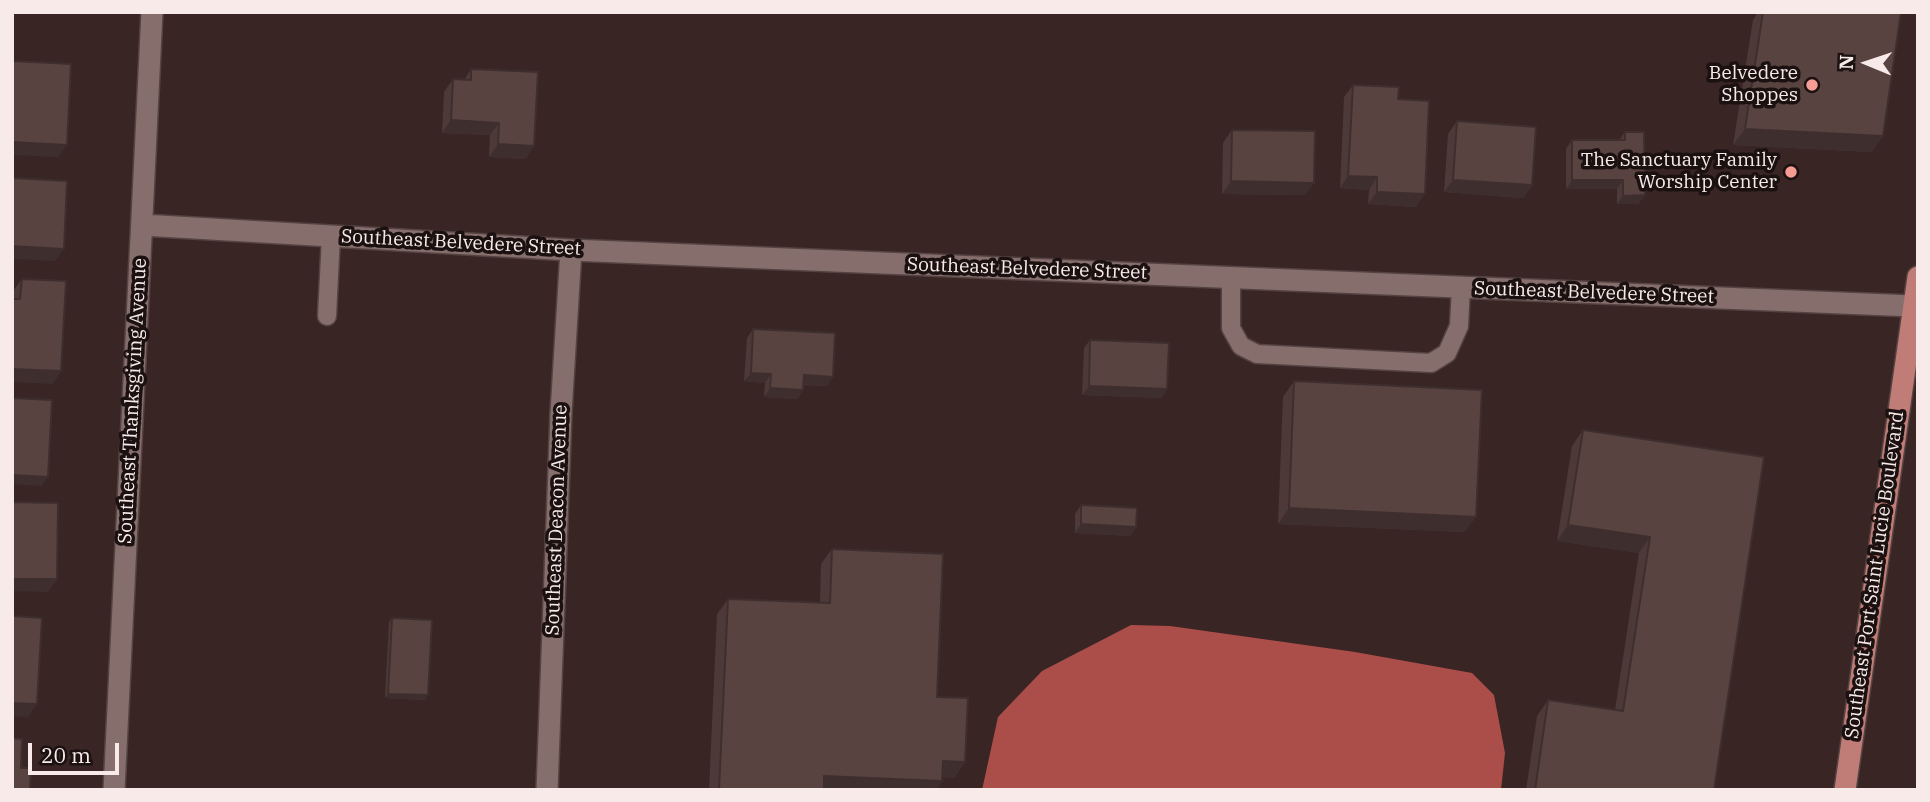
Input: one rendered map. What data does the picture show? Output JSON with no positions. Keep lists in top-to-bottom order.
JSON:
{
  "streets": {
    "main road": ["Southeast Port Saint Lucie Boulevard"],
    "street": ["Southeast Belvedere Street", "Southeast Thanksgiving Avenue", "Southeast Deacon Avenue"]
  },
  "crossings": [
    ["Southeast Belvedere Street", "Southeast Thanksgiving Avenue"],
    ["Southeast Belvedere Street", "Southeast Deacon Avenue"],
    ["Southeast Belvedere Street", "Southeast Port Saint Lucie Boulevard"]
  ],
  "places": ["Belvedere Shoppes", "The Sanctuary Family Worship Center"],
  "scale_bar": "20 m",
  "north": "left"
}
